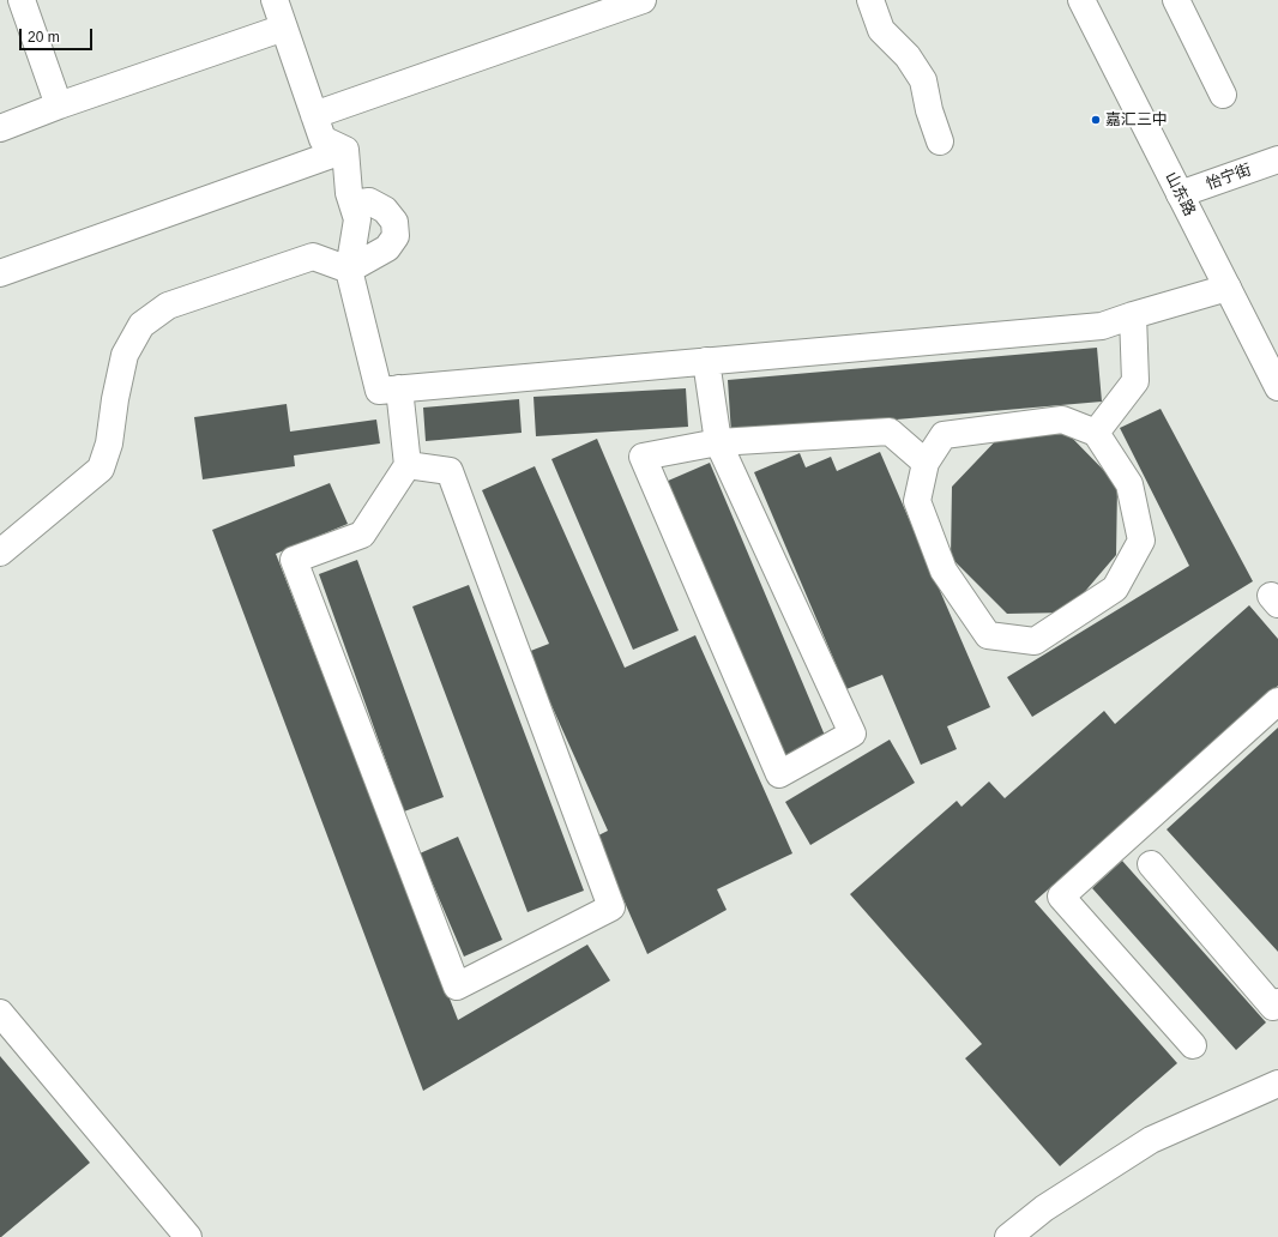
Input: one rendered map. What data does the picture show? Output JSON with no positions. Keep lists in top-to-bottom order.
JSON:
{
  "streets": {
    "street": ["怡宁街", "山东路"]
  },
  "crossings": [
    ["怡宁街", "山东路"]
  ],
  "places": ["嘉汇三中"],
  "scale_bar": "20 m"
}
